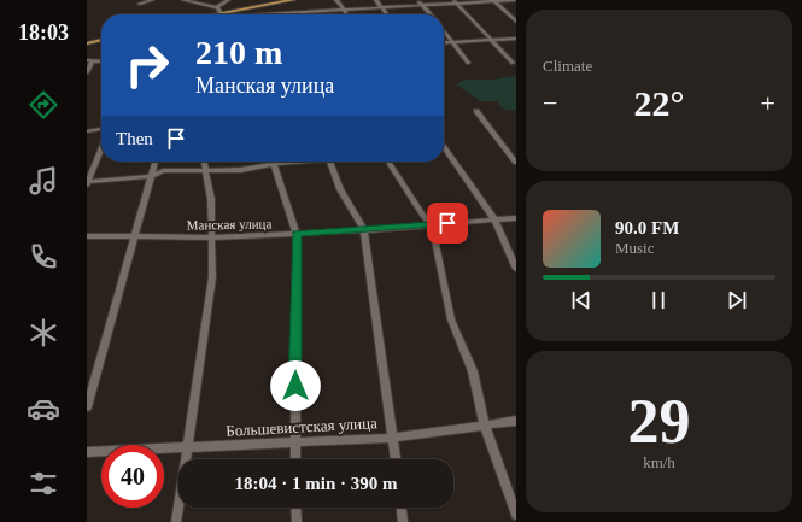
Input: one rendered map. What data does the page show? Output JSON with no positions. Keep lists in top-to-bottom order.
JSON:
{
  "streets": {
    "street": ["Манская улица", "Большевистская улица"]
  },
  "page": {
    "tabs": "18:03",
    "tile": [
      "Climate",
      ["29", "km/h"]
    ],
    "turn": ["210 m", "Манская улица"],
    "heat": ["−", "22°", "+"],
    "then": "Then",
    "song": ["90.0 FM", "Music"],
    "limit": "40",
    "trip": "18:04 · 1 min · 390 m"
  }
}
